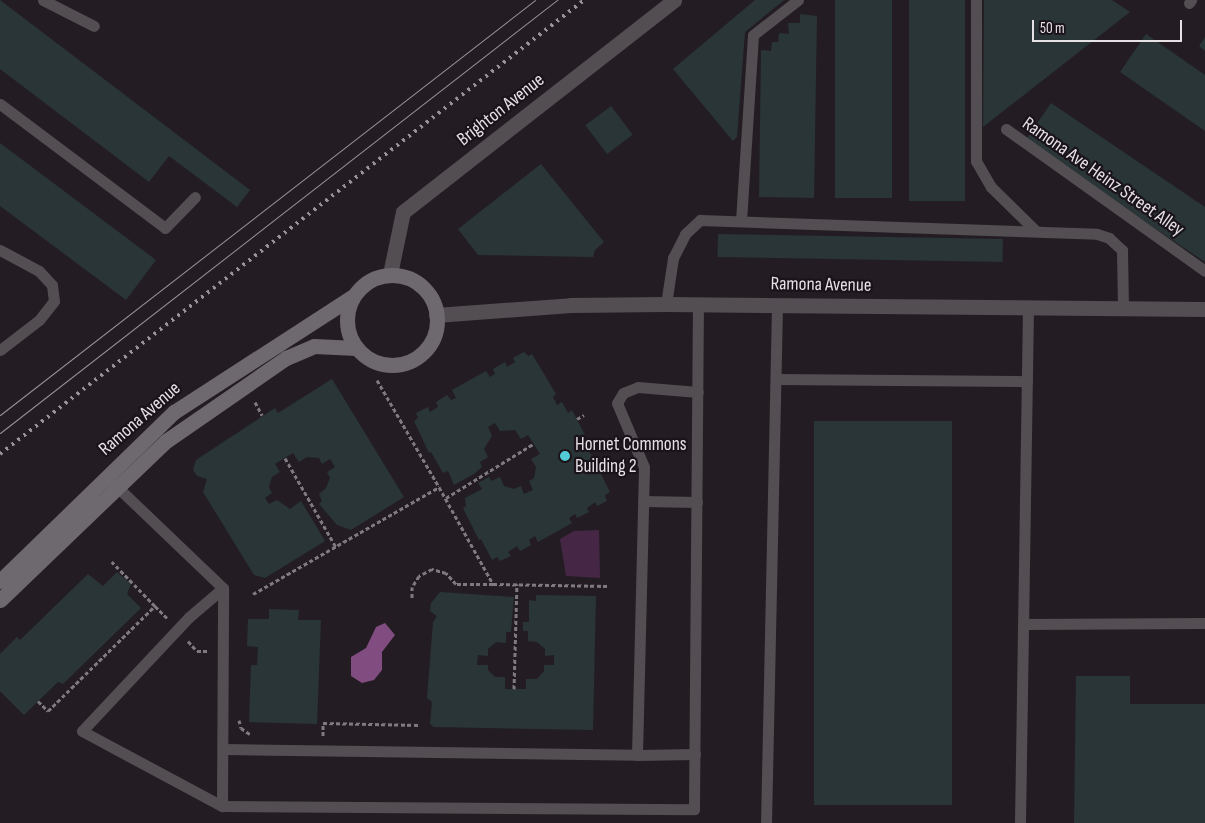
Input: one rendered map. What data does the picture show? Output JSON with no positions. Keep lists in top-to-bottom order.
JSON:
{
  "streets": {
    "main road": ["Ramona Avenue"],
    "street": ["Brighton Avenue"],
    "lane": ["Ramona Ave Heinz Street Alley"]
  },
  "crossings": [
    ["Brighton Avenue", "Ramona Avenue"]
  ],
  "places": ["Hornet Commons Building 2"],
  "scale_bar": "50 m"
}
